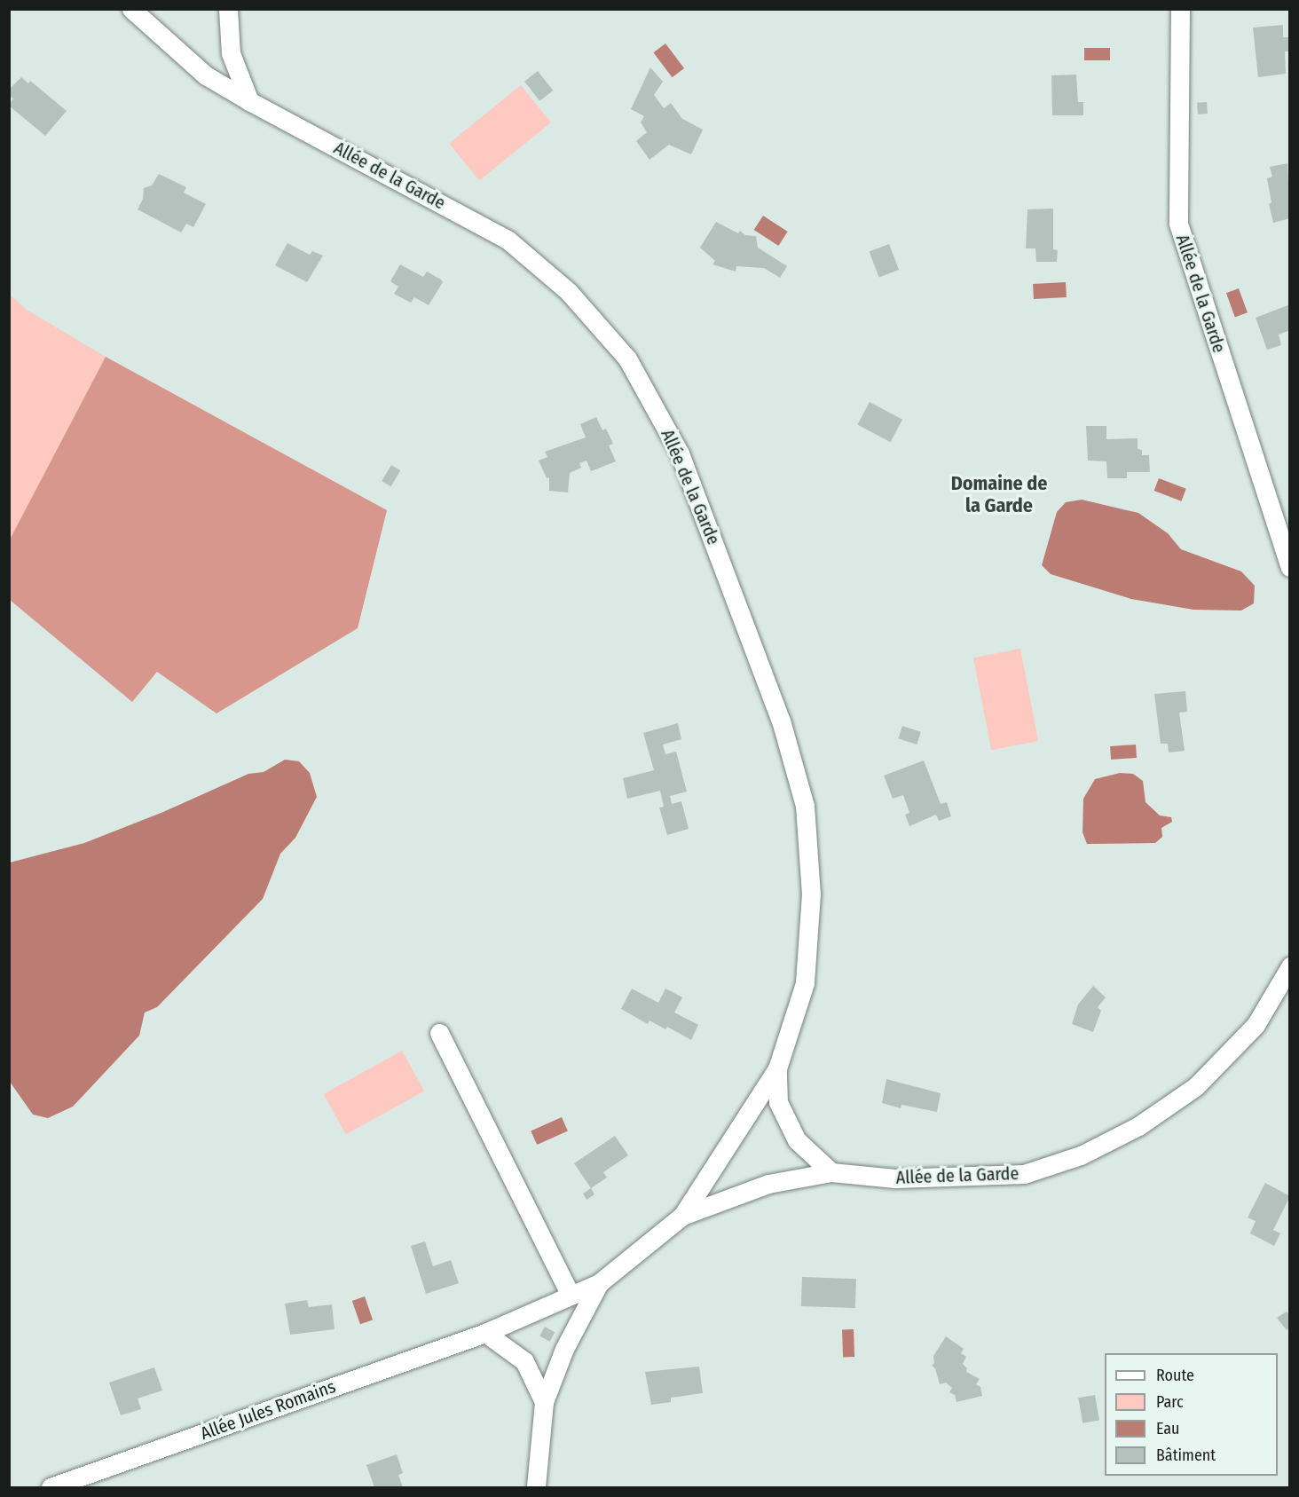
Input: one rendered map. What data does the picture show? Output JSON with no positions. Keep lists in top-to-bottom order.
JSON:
{
  "streets": {
    "street": ["Allée de la Garde", "Allée Jules Romains"]
  },
  "crossings": [
    ["Allée de la Garde", "Allée Jules Romains"]
  ],
  "districts": ["Domaine de la Garde"],
  "legend": [
    "Route",
    "Parc",
    "Eau",
    "Bâtiment"
  ]
}
